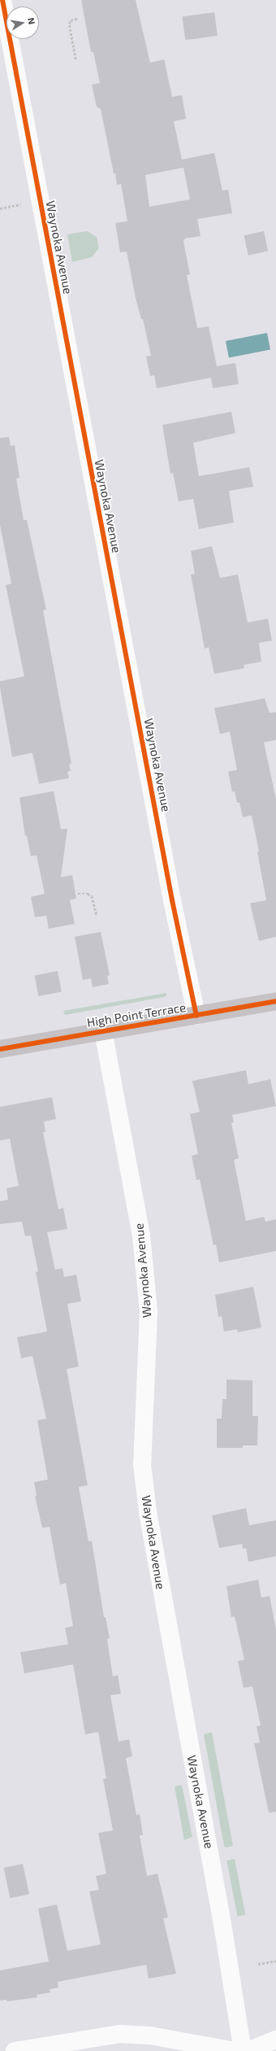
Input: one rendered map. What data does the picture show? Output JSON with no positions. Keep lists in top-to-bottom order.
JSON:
{
  "streets": {
    "street": ["Waynoka Avenue", "High Point Terrace"]
  },
  "crossings": [
    ["Waynoka Avenue", "High Point Terrace"]
  ],
  "north": "right"
}
